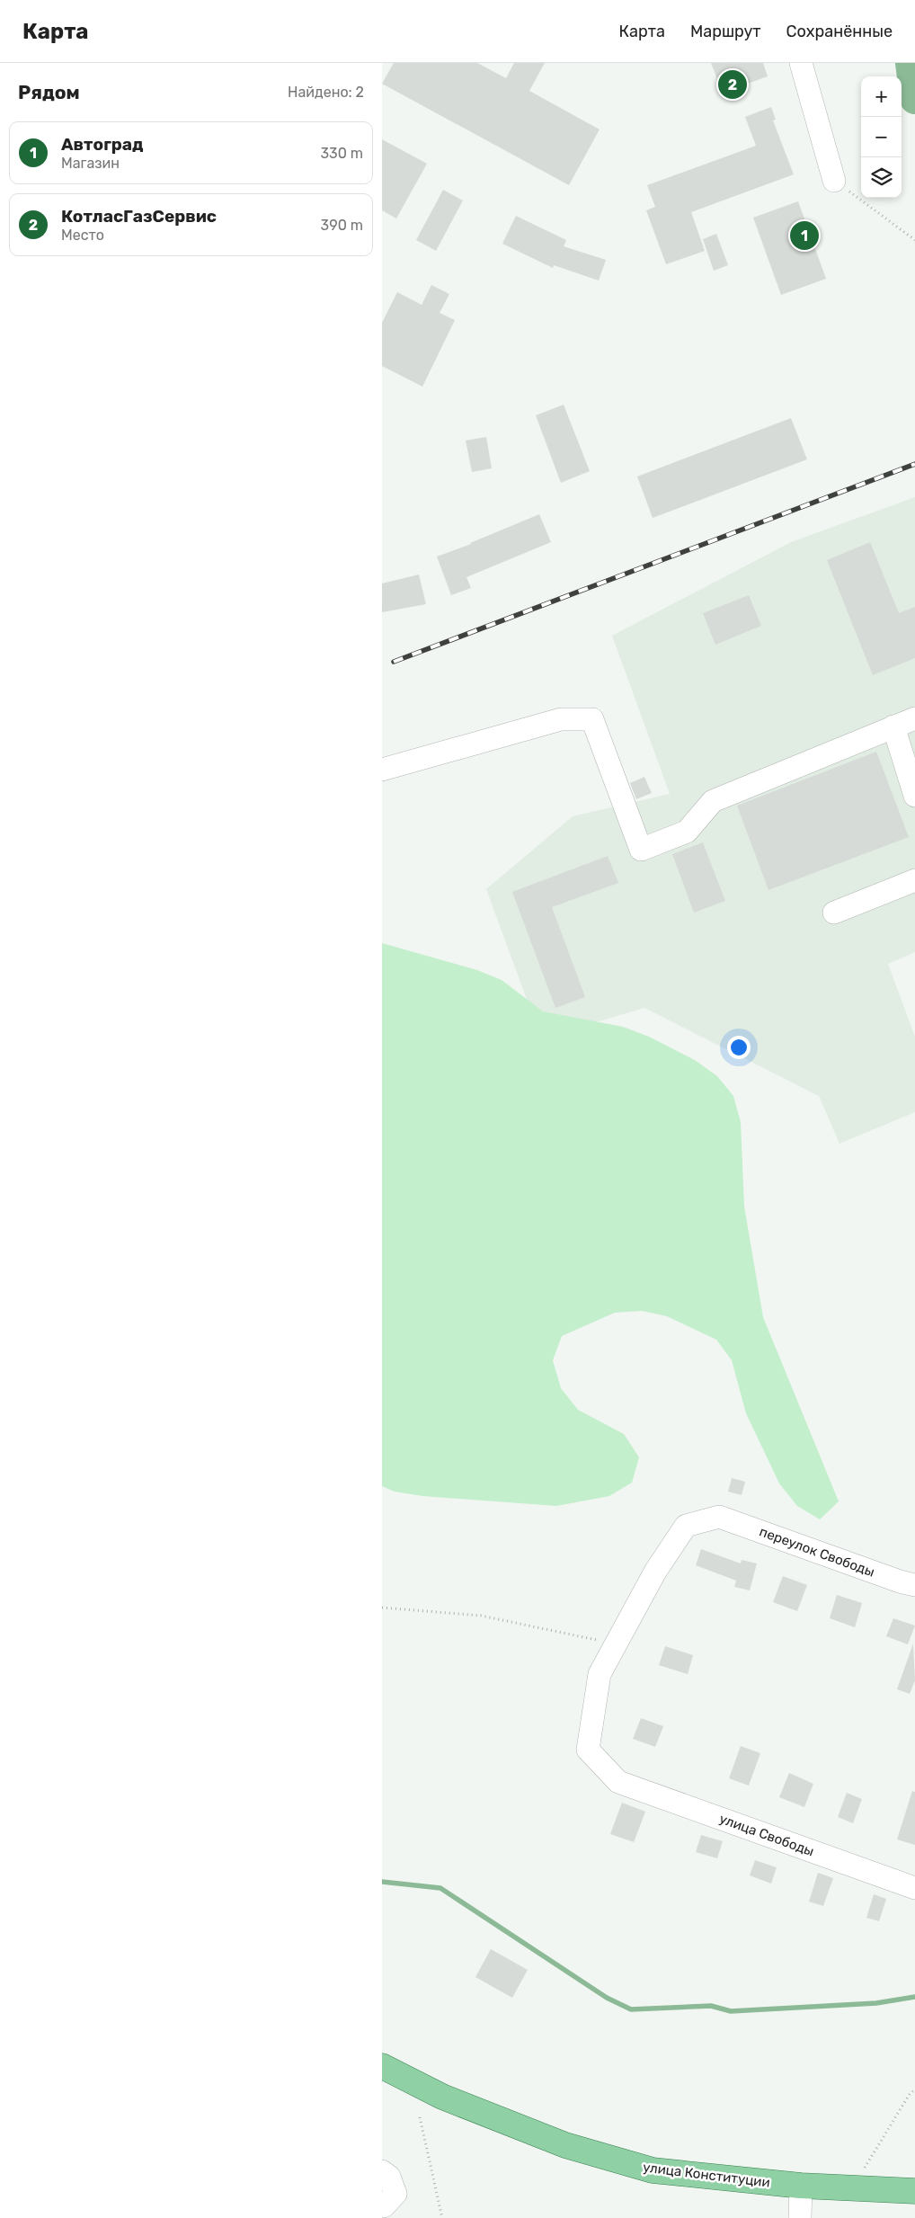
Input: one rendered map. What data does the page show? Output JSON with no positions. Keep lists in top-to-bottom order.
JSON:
{
  "streets": {
    "main road": ["улица Конституции"],
    "street": ["переулок Свободы", "улица Свободы"]
  },
  "crossings": [
    ["переулок Свободы", "улица Свободы"]
  ],
  "page": {
    "header": "Карта",
    "nav": ["Карта", "Маршрут", "Сохранённые"],
    "heading": ["Рядом", "Найдено: 2"],
    "pins": ["2", "1"],
    "map_buttons": ["+", "−"],
    "list": [
      {
        "mark": "1",
        "name": "Автоград",
        "note": "Магазин",
        "value": "330 m"
      },
      {
        "mark": "2",
        "name": "КотласГазСервис",
        "note": "Место",
        "value": "390 m"
      }
    ]
  }
}
